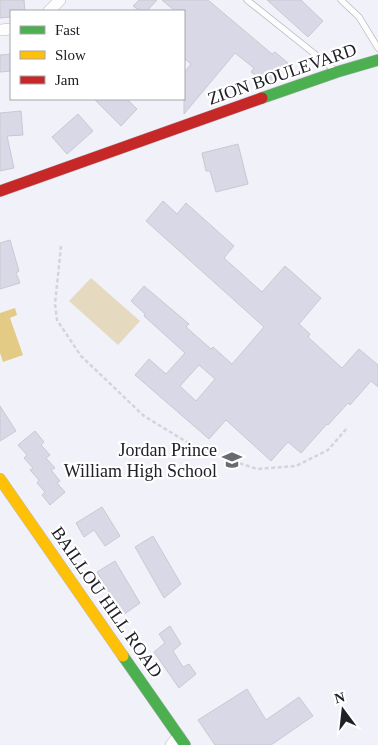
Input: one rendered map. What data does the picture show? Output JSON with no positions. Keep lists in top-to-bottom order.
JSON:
{
  "streets": {
    "main road": ["ZION BOULEVARD", "BAILLOU HILL ROAD"]
  },
  "places": {
    "school or university": ["Jordan Prince William High School"]
  },
  "legend": ["Fast", "Slow", "Jam"],
  "north": "top"
}
